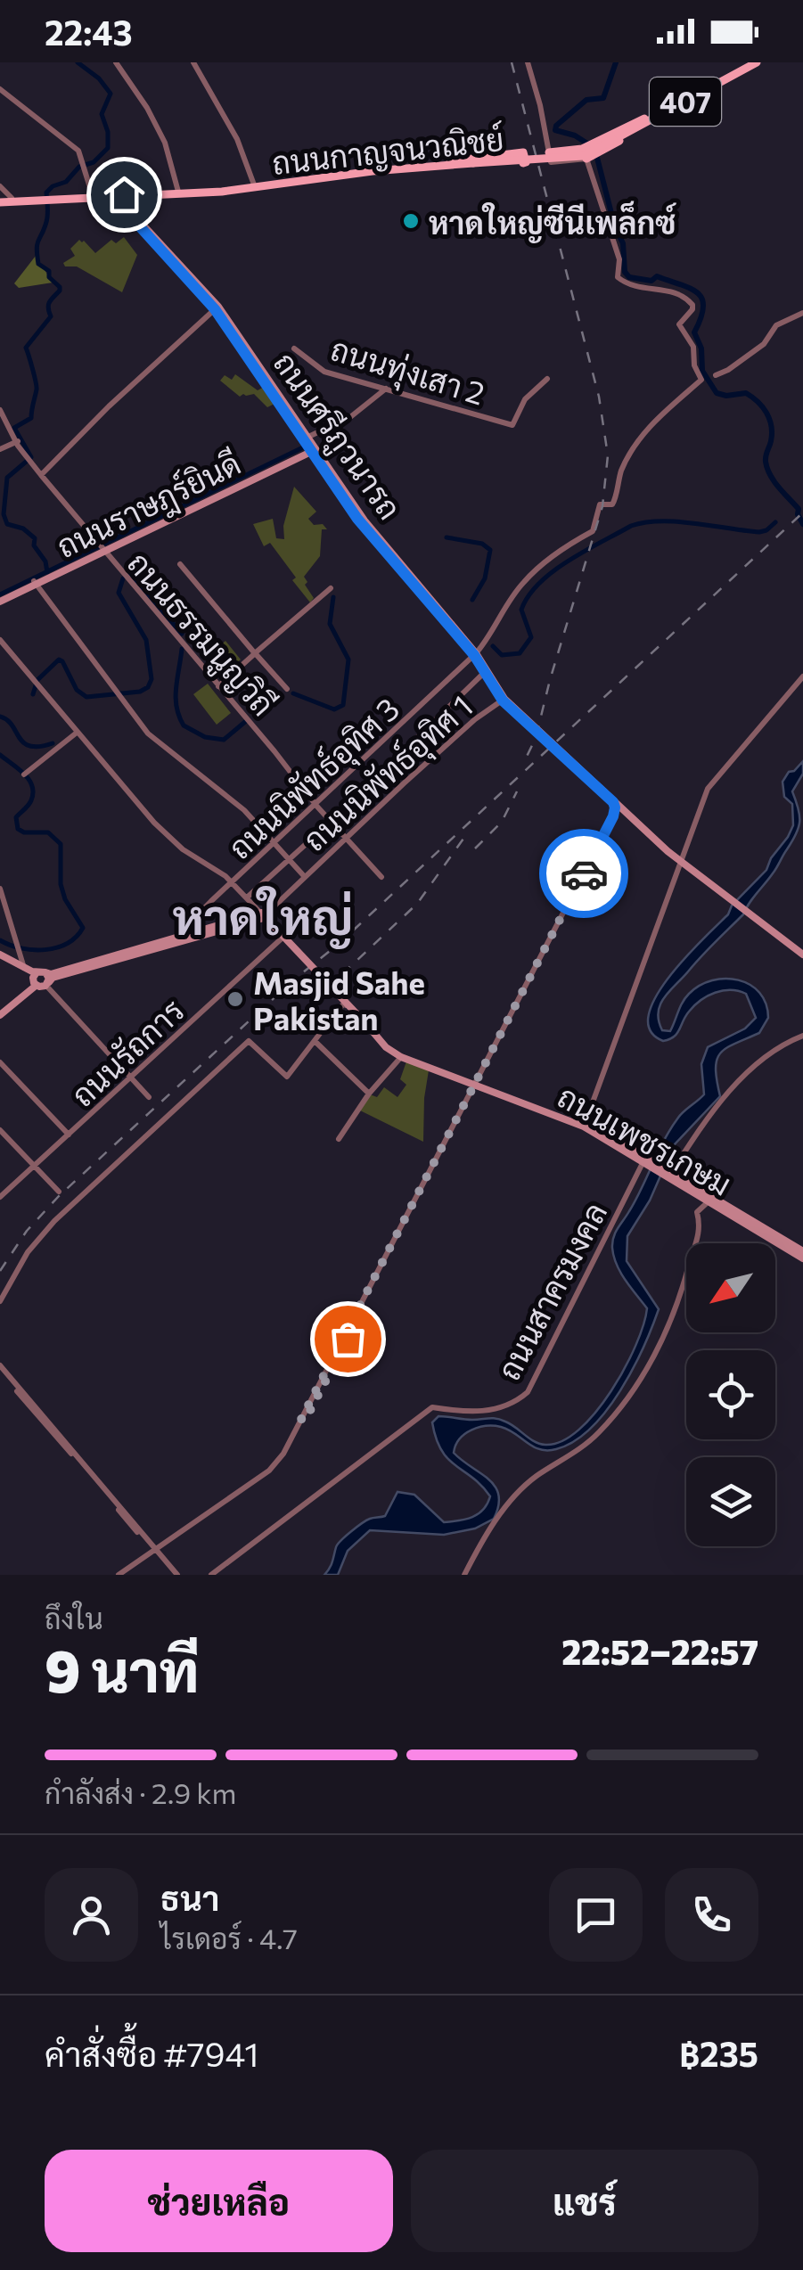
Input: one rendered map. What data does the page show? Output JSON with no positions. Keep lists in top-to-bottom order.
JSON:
{
  "streets": {
    "main road": [
      "407",
      "ถนนกาญจนวณิชย์",
      "ถนนศรีภูวนารถ",
      "ถนนราษฎร์ยินดี",
      "ถนนเพชรเกษม"
    ],
    "street": [
      "ถนนทุ่งเสา 2",
      "ถนนธรรมนูญวิถี",
      "ถนนนิพัทธ์อุทิศ 1",
      "ถนนนิพัทธ์อุทิศ 3",
      "ถนนรัถการ",
      "ถนนสาครมงคล"
    ]
  },
  "crossings": [
    ["ถนนกาญจนวณิชย์", "ถนนศรีภูวนารถ"],
    ["ถนนศรีภูวนารถ", "ถนนราษฎร์ยินดี"],
    ["ถนนศรีภูวนารถ", "ถนนนิพัทธ์อุทิศ 1"],
    ["ถนนศรีภูวนารถ", "ถนนนิพัทธ์อุทิศ 3"],
    ["ถนนราษฎร์ยินดี", "ถนนธรรมนูญวิถี"],
    ["ถนนธรรมนูญวิถี", "ถนนนิพัทธ์อุทิศ 1"],
    ["ถนนธรรมนูญวิถี", "ถนนนิพัทธ์อุทิศ 3"],
    ["ถนนนิพัทธ์อุทิศ 1", "ถนนเพชรเกษม"],
    ["ถนนเพชรเกษม", "ถนนสาครมงคล"]
  ],
  "districts": ["หาดใหญ่"],
  "places": ["หาดใหญ่ซีนีเพล็กซ์", "Masjid Sahe Pakistan"],
  "north": "bottom left",
  "page": {
    "status": "22:43",
    "heading": ["9 นาที", "ถึงใน", "22:52–22:57"],
    "panel": [
      "ธนา",
      "ไรเดอร์ · 4.7",
      "คำสั่งซื้อ #7941",
      "฿235"
    ],
    "bar": "กำลังส่ง · 2.9 km",
    "buttons": ["ช่วยเหลือ", "แชร์"]
  }
}
